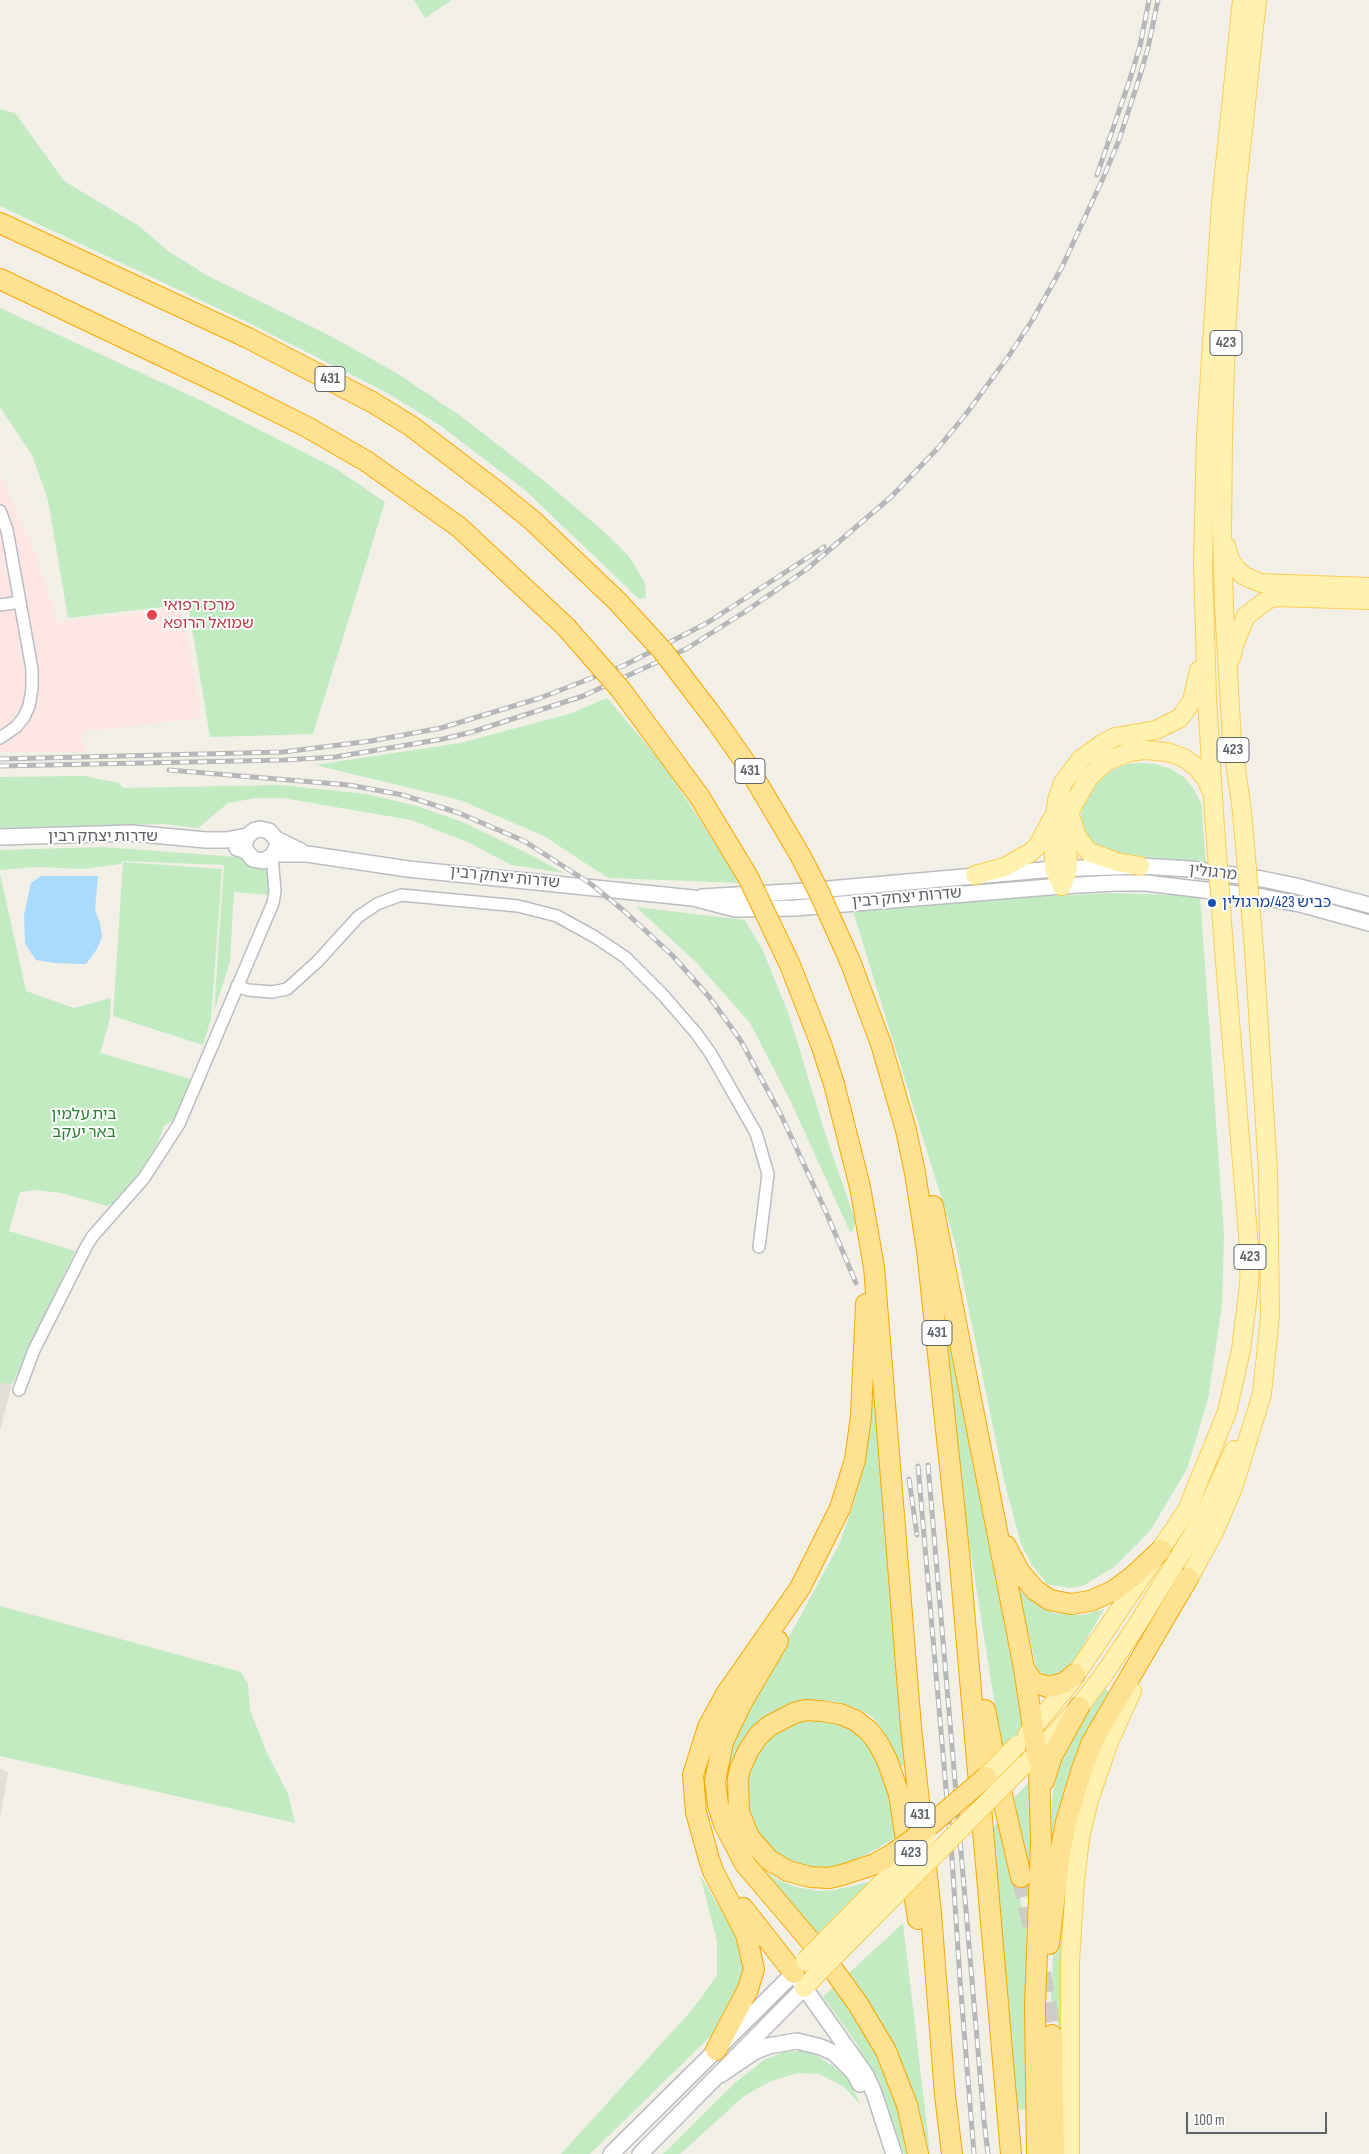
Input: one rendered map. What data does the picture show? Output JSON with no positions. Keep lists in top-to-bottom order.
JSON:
{
  "streets": {
    "highway": ["431"],
    "main road": ["423", "שדרות יצחק רבין", "מרגולין"]
  },
  "crossings": [
    ["שדרות יצחק רבין", "מרגולין"]
  ],
  "parks": ["בית עלמין באר יעקב"],
  "places": ["מרכז רפואי שמואל הרופא", "כביש 423/מרגולין"],
  "scale_bar": "100 m"
}
